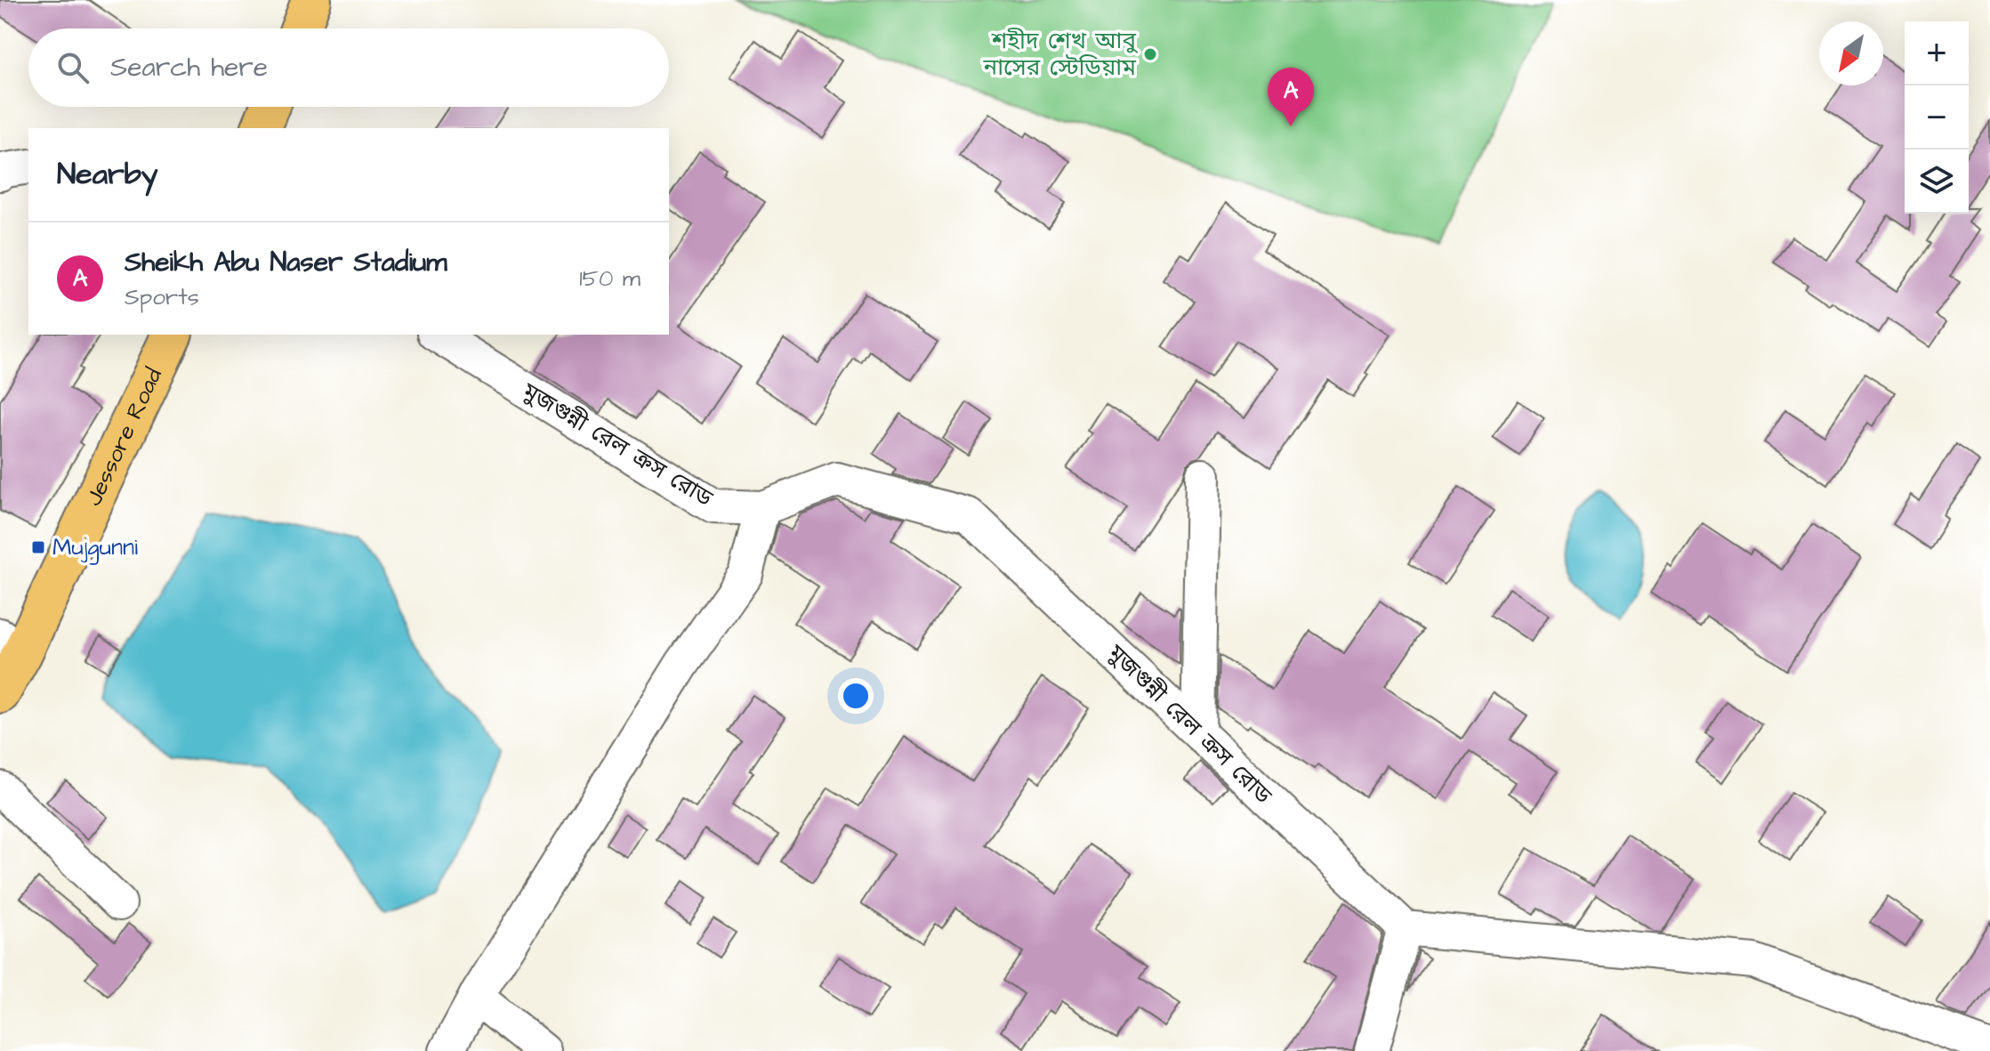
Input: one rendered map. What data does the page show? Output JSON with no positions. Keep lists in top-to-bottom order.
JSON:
{
  "streets": {
    "highway": ["Jessore Road"],
    "street": ["মুজগুন্নী রেল ক্রস রোড"]
  },
  "places": {
    "other": ["শহীদ শেখ আবু নাসের স্টেডিয়াম"],
    "transit": ["Mujgunni"]
  },
  "north": "bottom left",
  "page": {
    "map_buttons": ["+", "−"],
    "search": "Search here",
    "pins": "A",
    "heading": "Nearby",
    "list": [
      {
        "mark": "A",
        "name": "Sheikh Abu Naser Stadium",
        "note": "Sports",
        "value": "150 m"
      }
    ]
  }
}
